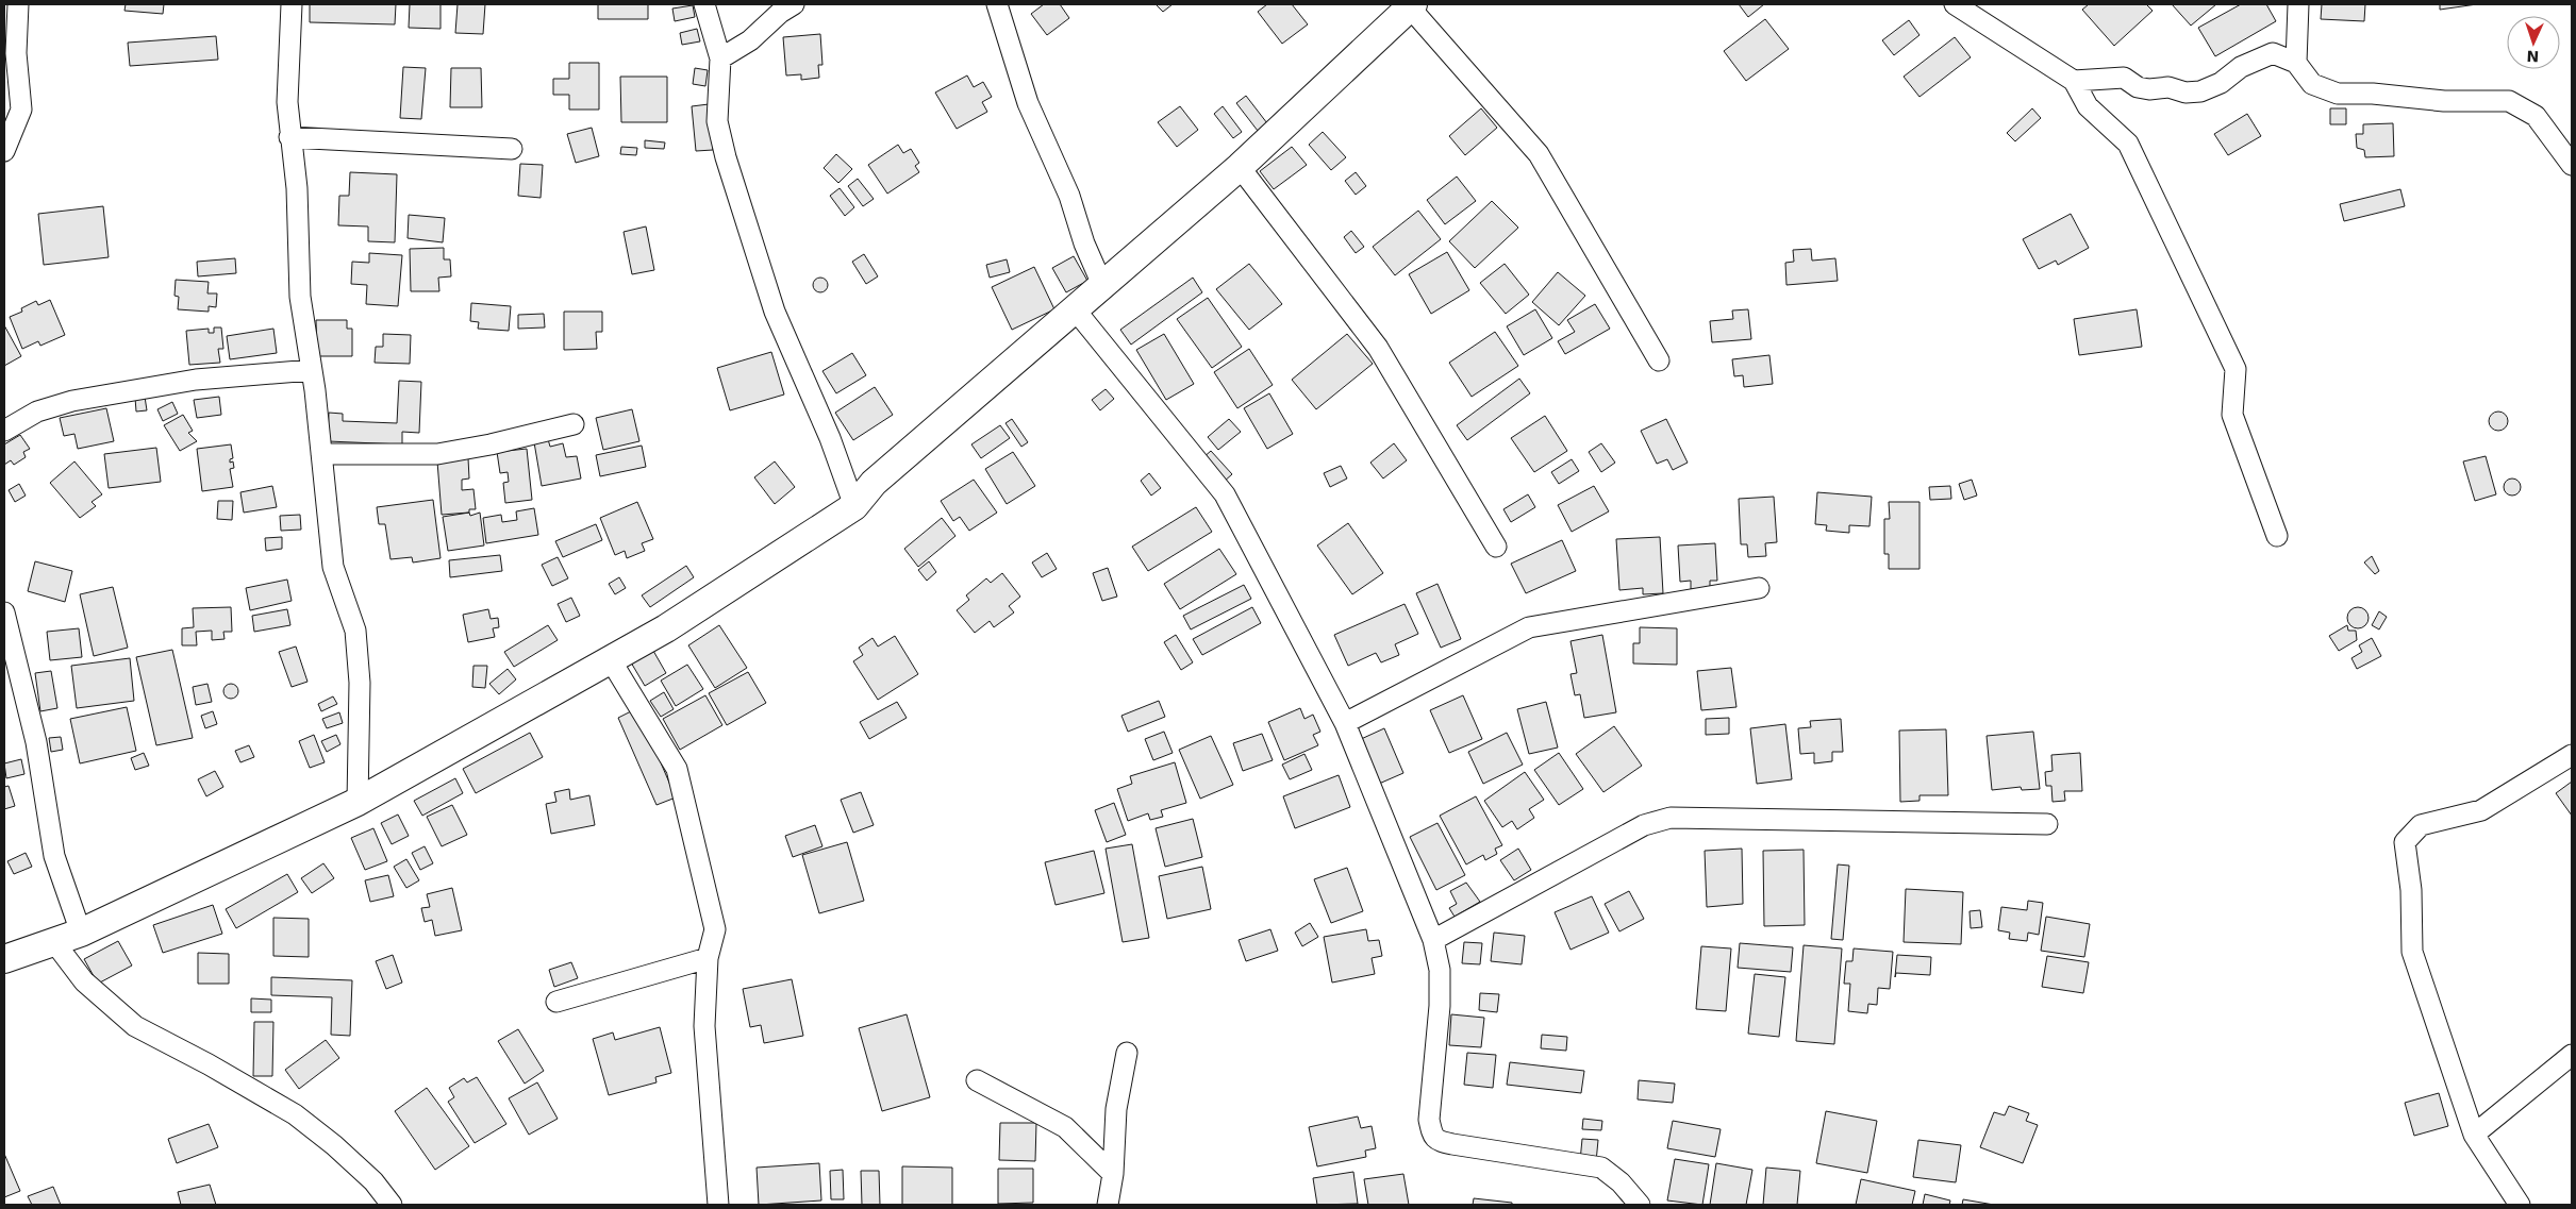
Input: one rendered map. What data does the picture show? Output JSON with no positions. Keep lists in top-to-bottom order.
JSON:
{
  "north": "bottom"
}
